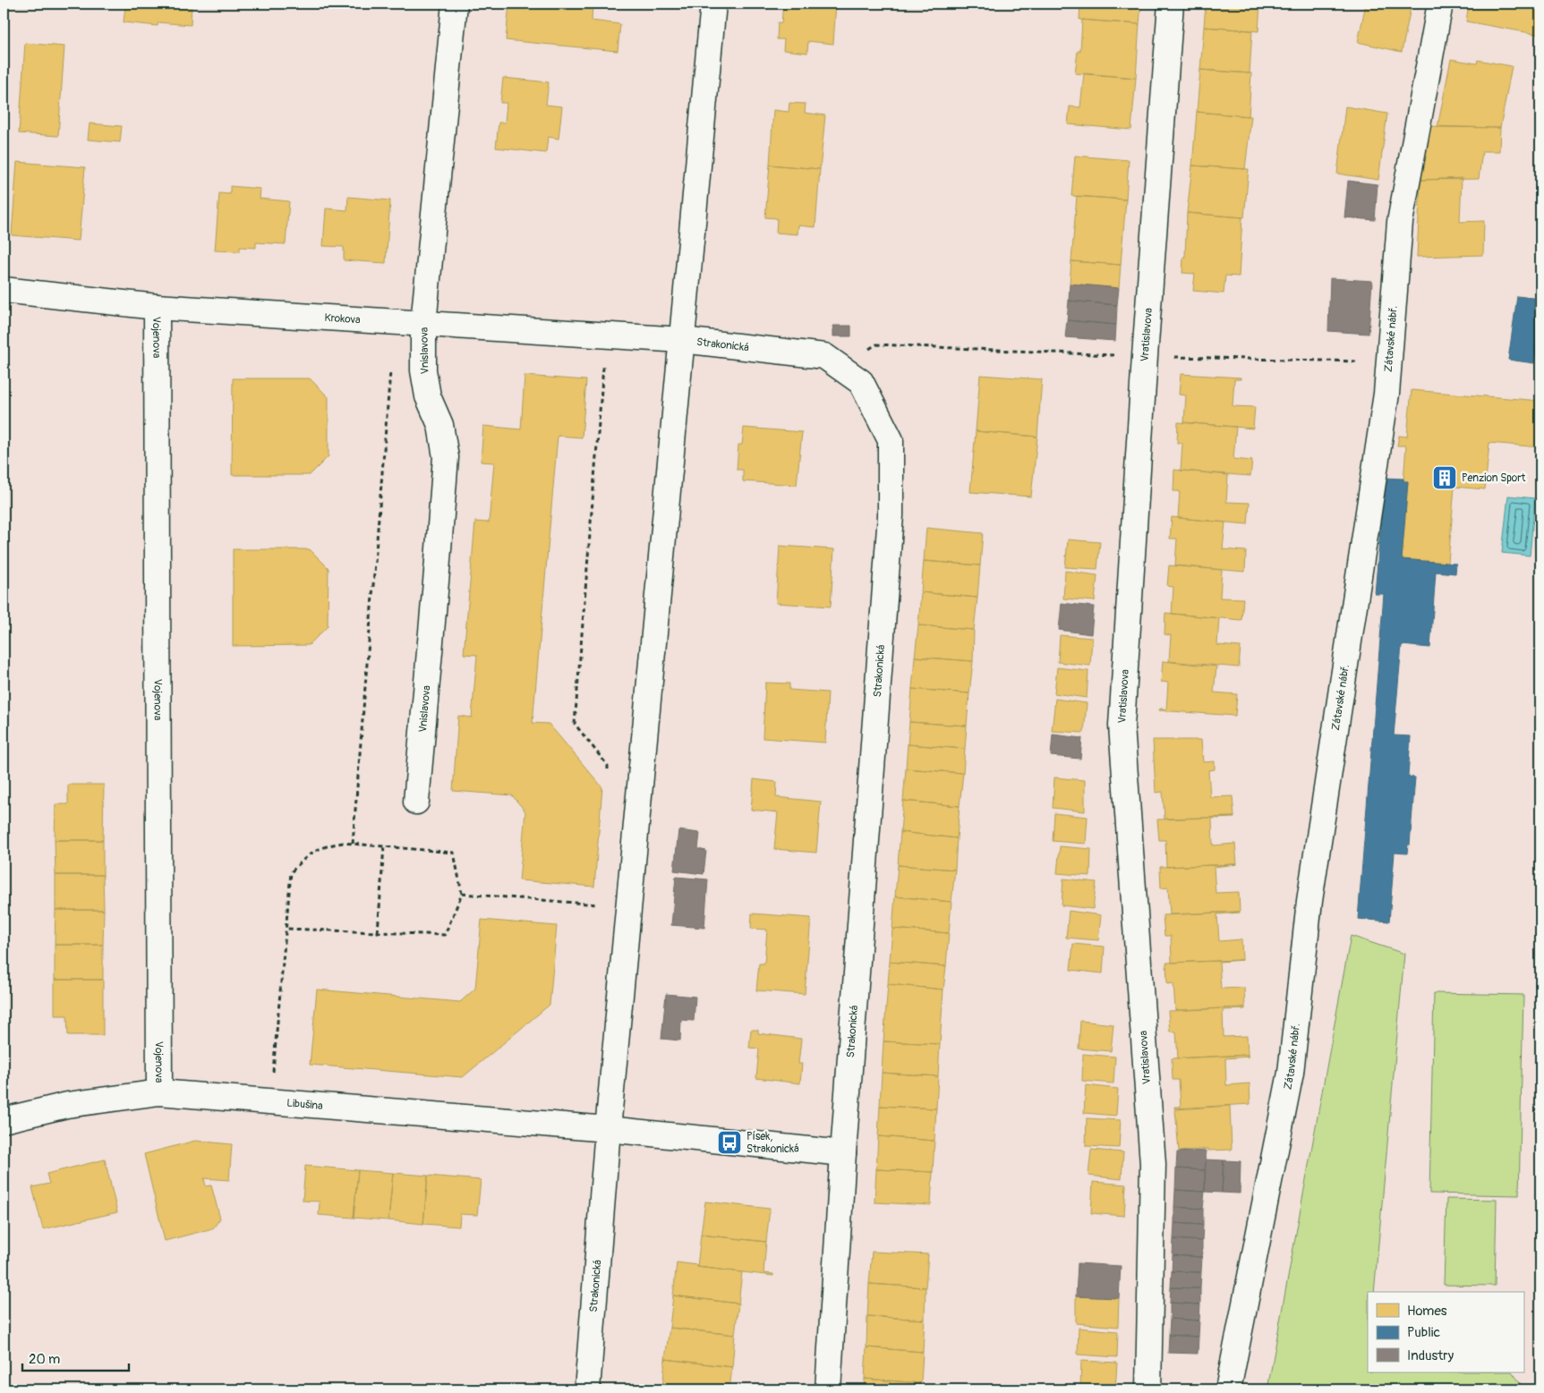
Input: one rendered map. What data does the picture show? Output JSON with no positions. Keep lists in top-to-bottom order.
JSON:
{
  "streets": {
    "street": [
      "Krokova",
      "Vratislavova",
      "Vojenova",
      "Zátavské nábř.",
      "Strakonická",
      "Vnislavova",
      "Libušina"
    ]
  },
  "crossings": [
    ["Krokova", "Vojenova"],
    ["Krokova", "Strakonická"],
    ["Krokova", "Vnislavova"],
    ["Vojenova", "Libušina"],
    ["Strakonická", "Libušina"]
  ],
  "places": {
    "building": ["Penzion Sport"],
    "bus stop": ["Písek, Strakonická"]
  },
  "legend": ["Homes", "Public", "Industry"],
  "scale_bar": "20 m"
}
